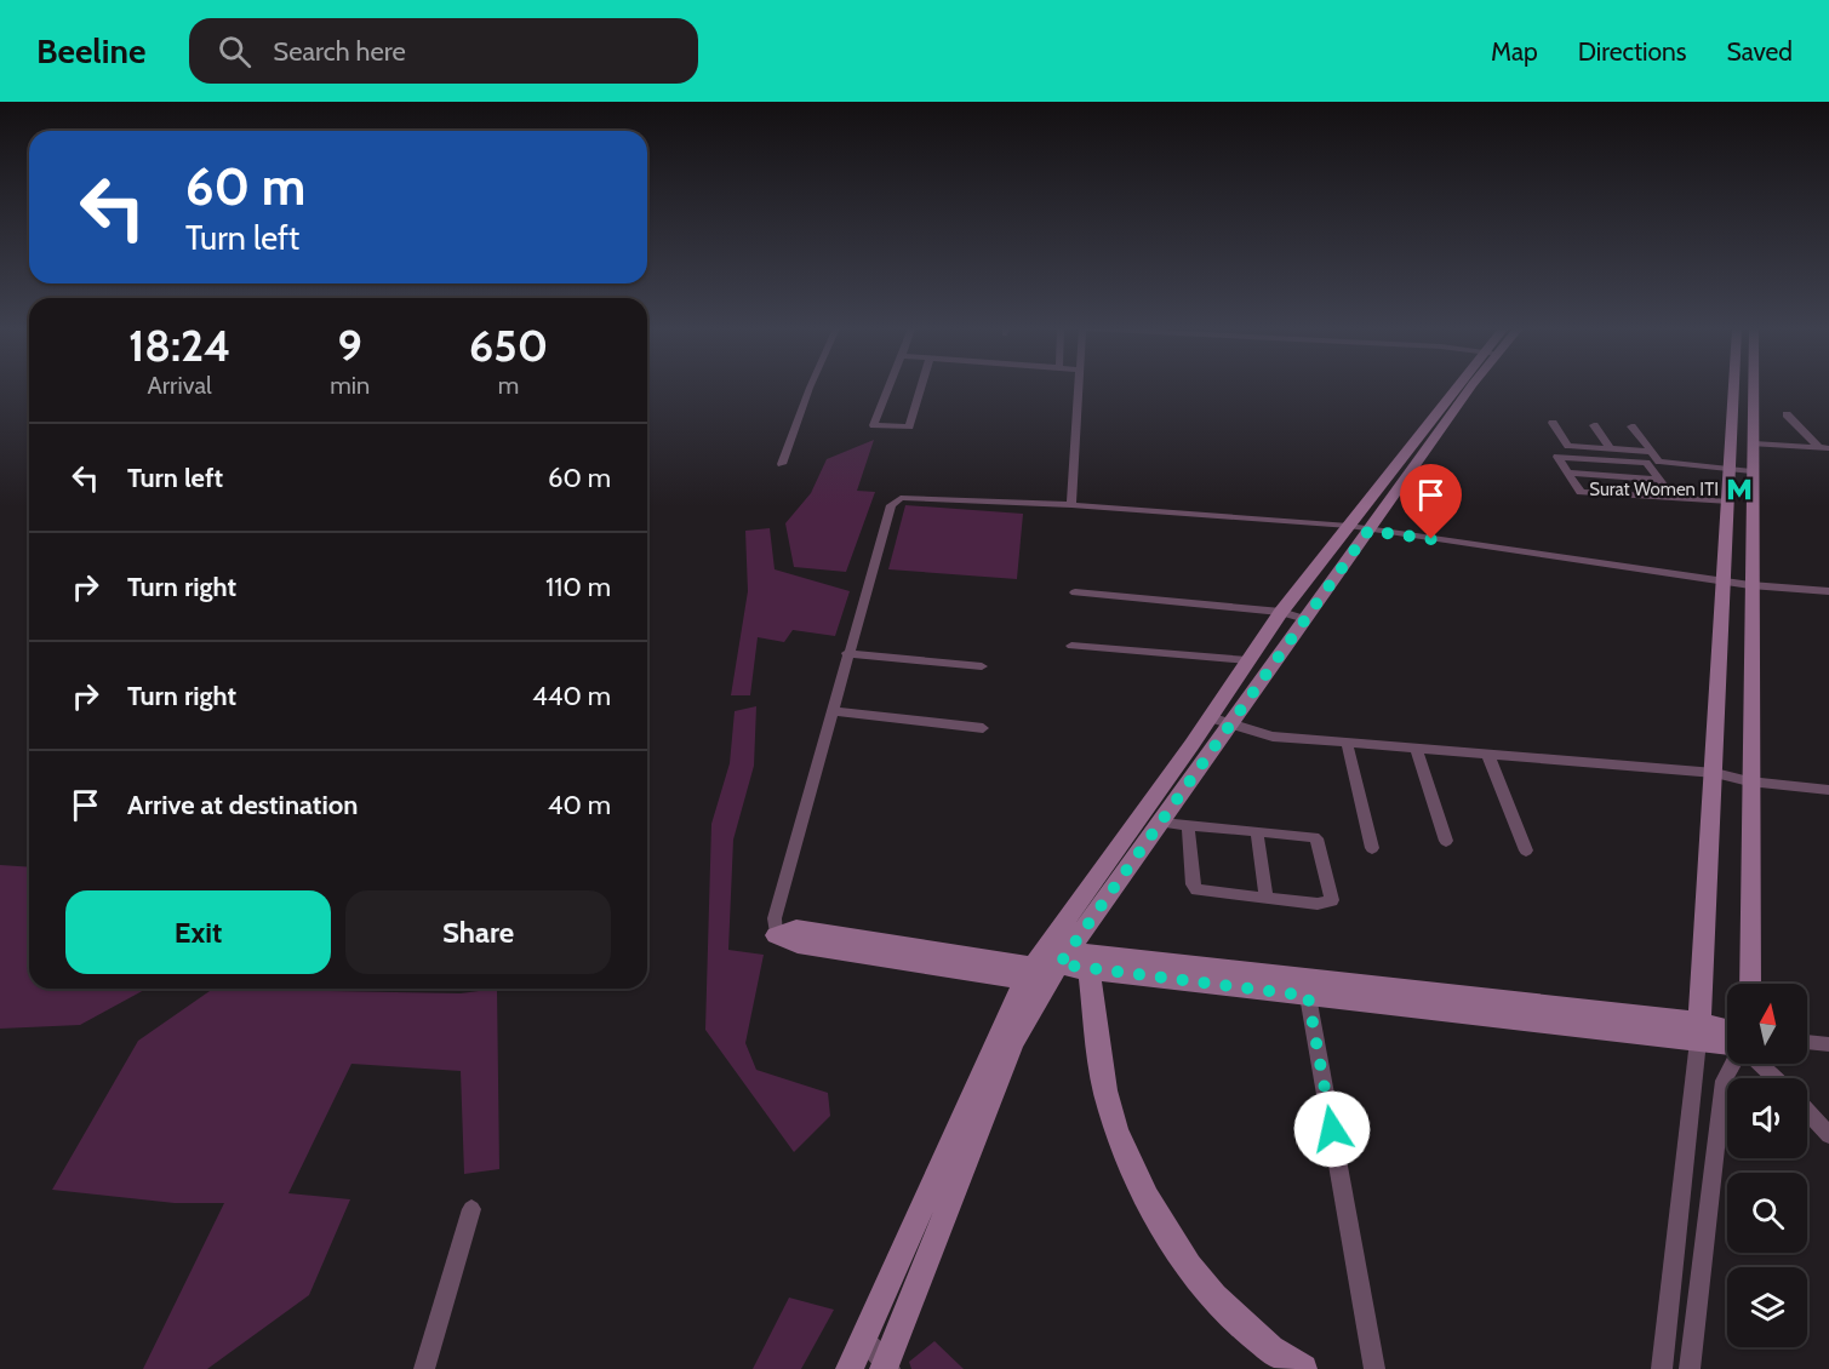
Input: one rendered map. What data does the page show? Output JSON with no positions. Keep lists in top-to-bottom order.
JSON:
{
  "places": {
    "metro station": ["Surat Women ITI"]
  },
  "north": "top",
  "page": {
    "header": "Beeline",
    "search": "Search here",
    "nav": ["Map", "Directions", "Saved"],
    "turn": ["60 m", "Turn left"],
    "eta": [
      "18:24",
      "Arrival",
      "9",
      "min",
      "650",
      "m"
    ],
    "list": [
      {
        "name": "Turn left",
        "value": "60 m"
      },
      {
        "name": "Turn right",
        "value": "110 m"
      },
      {
        "name": "Turn right",
        "value": "440 m"
      },
      {
        "name": "Arrive at destination",
        "value": "40 m"
      }
    ],
    "buttons": ["Exit", "Share"]
  }
}
